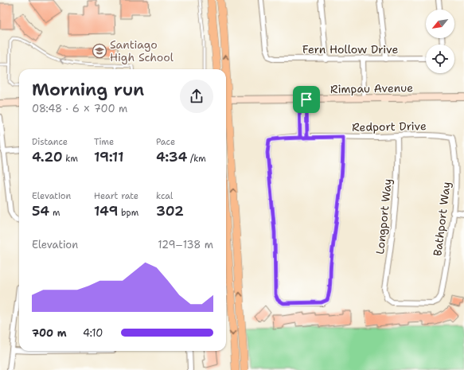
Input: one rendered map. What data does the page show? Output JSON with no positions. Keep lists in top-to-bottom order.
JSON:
{
  "streets": {
    "main road": ["Rimpau Avenue"],
    "street": [
      "Fern Hollow Drive",
      "Redport Drive",
      "Longport Way",
      "Bathport Way"
    ]
  },
  "crossings": [
    ["Redport Drive", "Longport Way"],
    ["Redport Drive", "Bathport Way"],
    ["Longport Way", "Bathport Way"]
  ],
  "places": {
    "school or university": ["Santiago High School"]
  },
  "north": "bottom left",
  "page": {
    "heading": ["Morning run", "08:48 · 6 × 700 m"],
    "stats": [
      ["Distance", "4.20 km"],
      ["Time", "19:11"],
      ["Pace", "4:34 /km"],
      ["Elevation", "54 m"],
      ["Heart rate", "149 bpm"],
      ["kcal", "302"]
    ],
    "chart": ["Elevation", "129–138 m"],
    "list": [
      {
        "name": "700 m",
        "note": "4:10"
      }
    ]
  }
}
